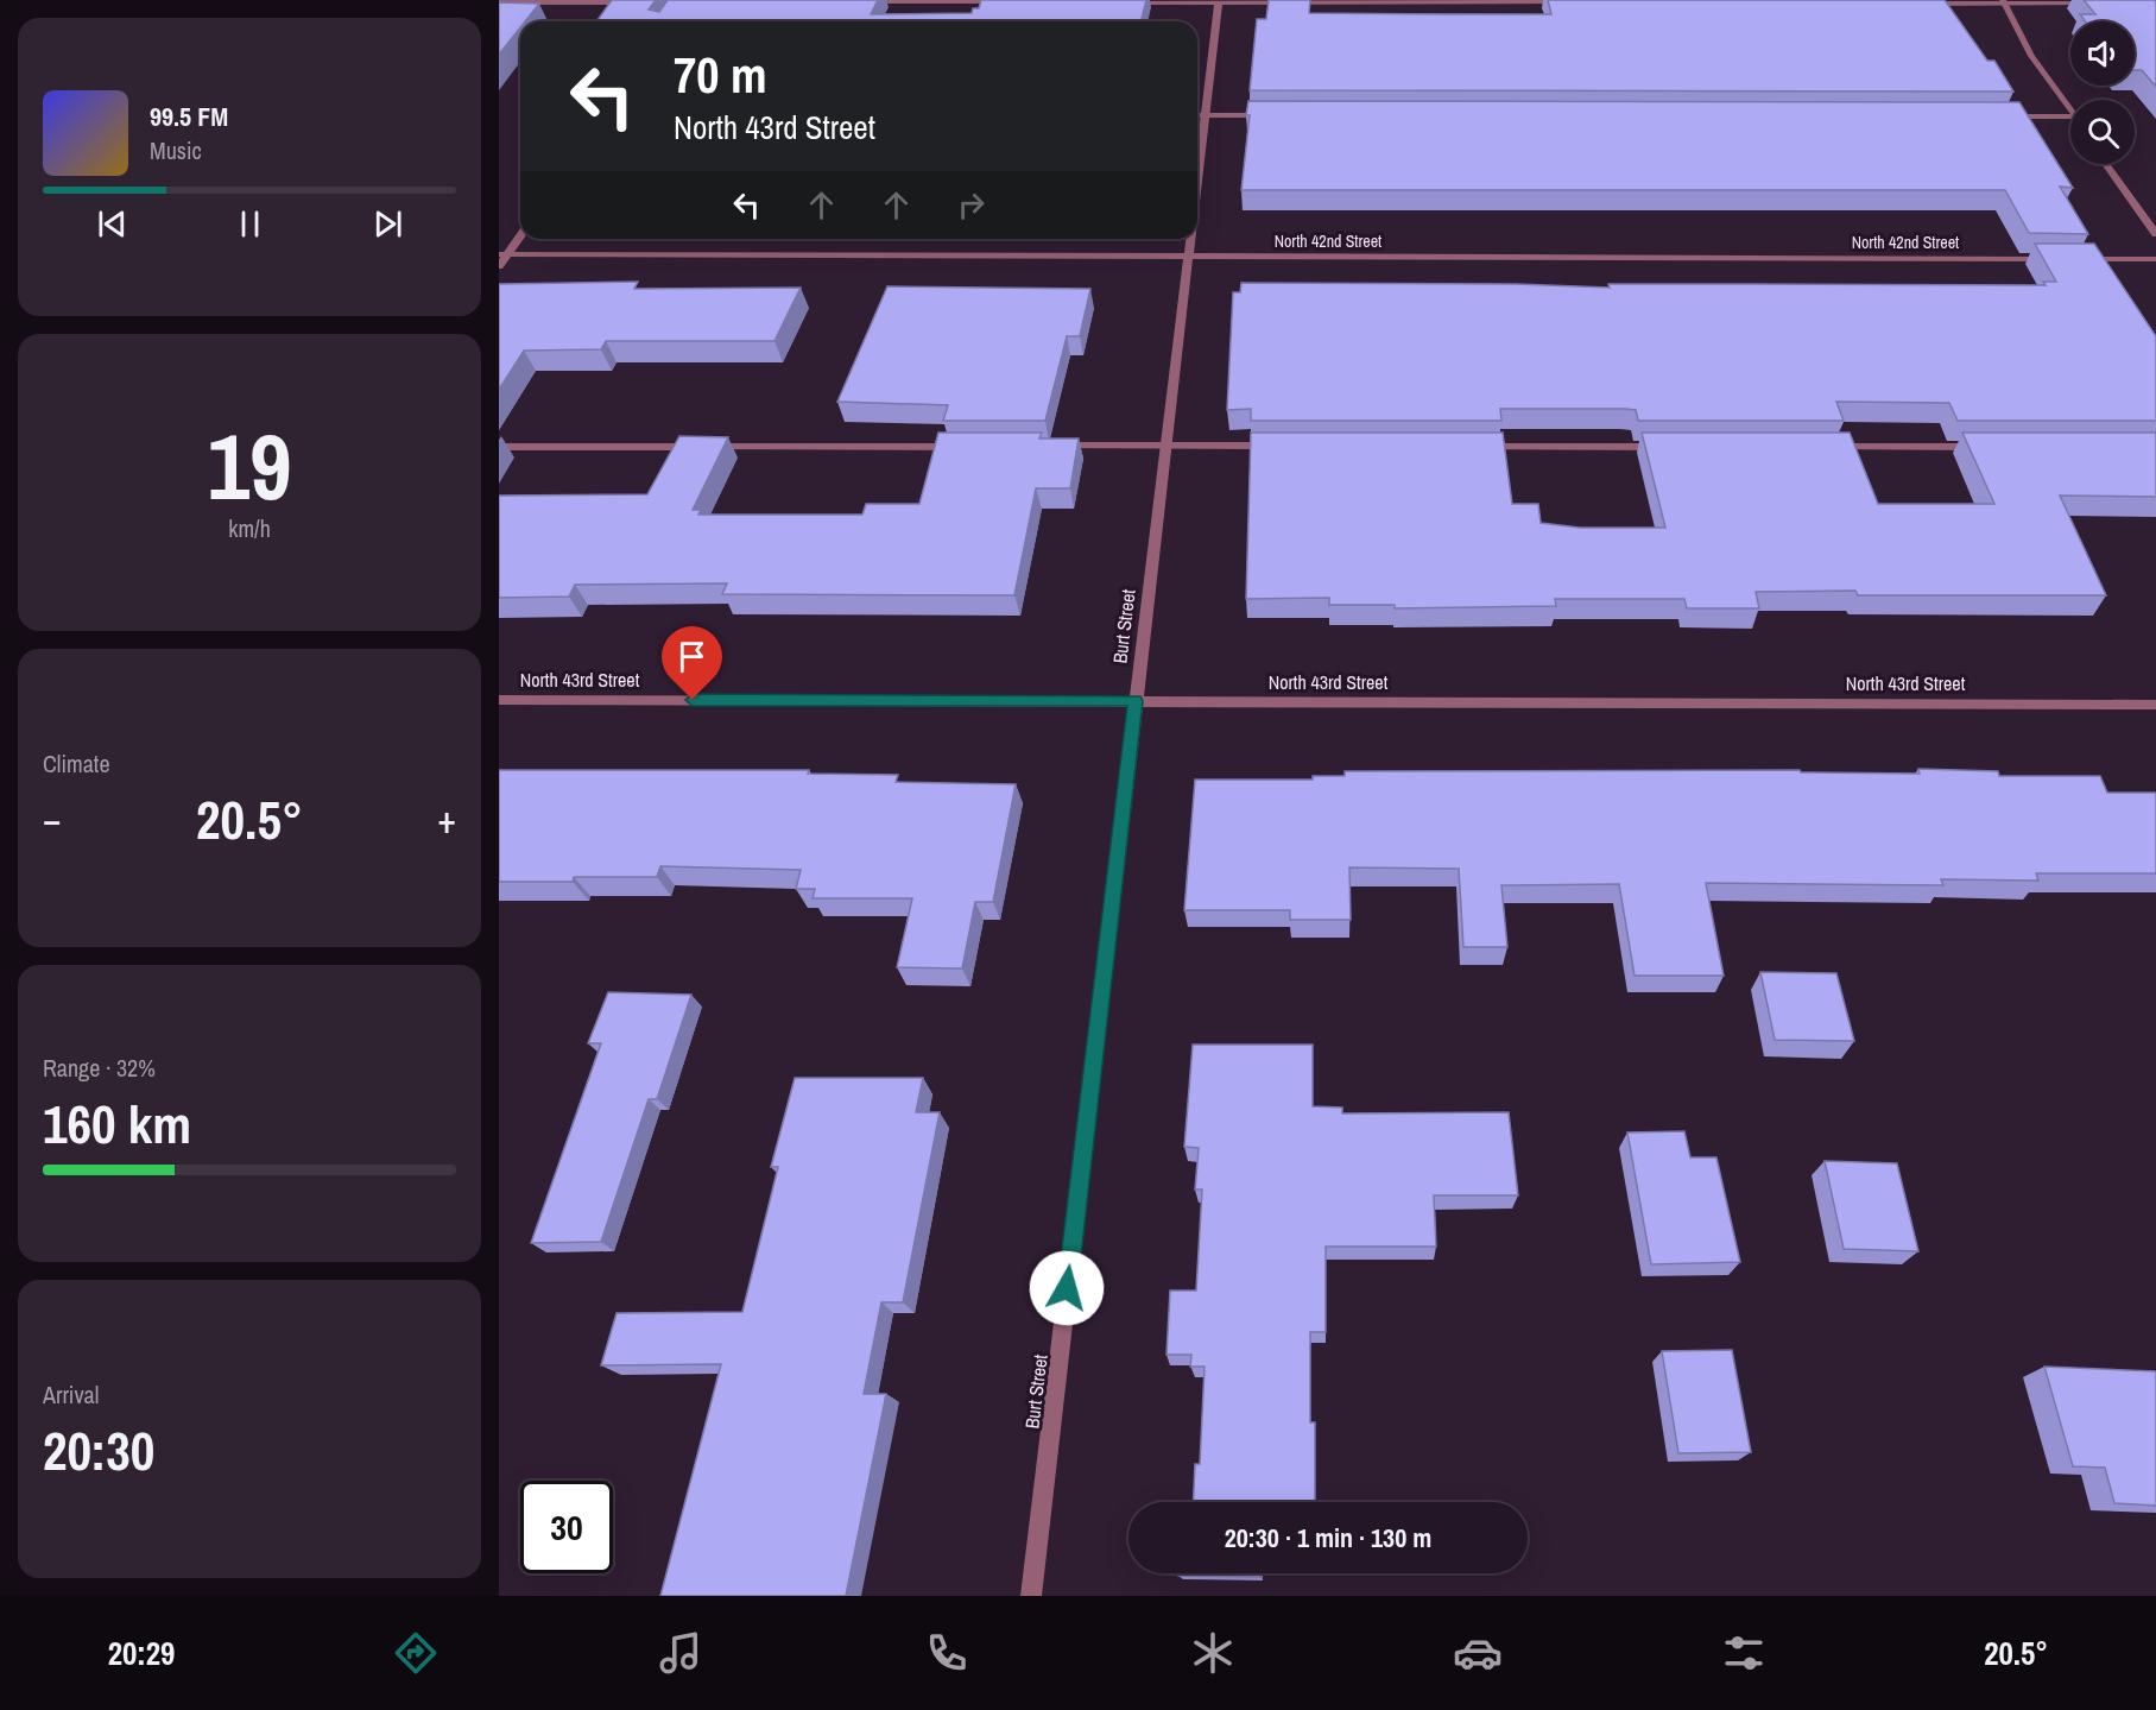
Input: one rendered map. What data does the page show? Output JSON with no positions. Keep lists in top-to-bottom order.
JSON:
{
  "streets": {
    "street": ["North 42nd Street", "Burt Street", "North 43rd Street"]
  },
  "crossings": [
    ["North 42nd Street", "Burt Street"],
    ["Burt Street", "North 43rd Street"]
  ],
  "page": {
    "turn": ["70 m", "North 43rd Street"],
    "song": ["99.5 FM", "Music"],
    "tile": [
      ["19", "km/h"],
      "Climate",
      ["Range · 32%", "160 km"],
      ["Arrival", "20:30"]
    ],
    "heat": ["−", "20.5°", "+"],
    "limit": "30",
    "trip": "20:30 · 1 min · 130 m",
    "tabs": ["20:29", "20.5°"]
  }
}
